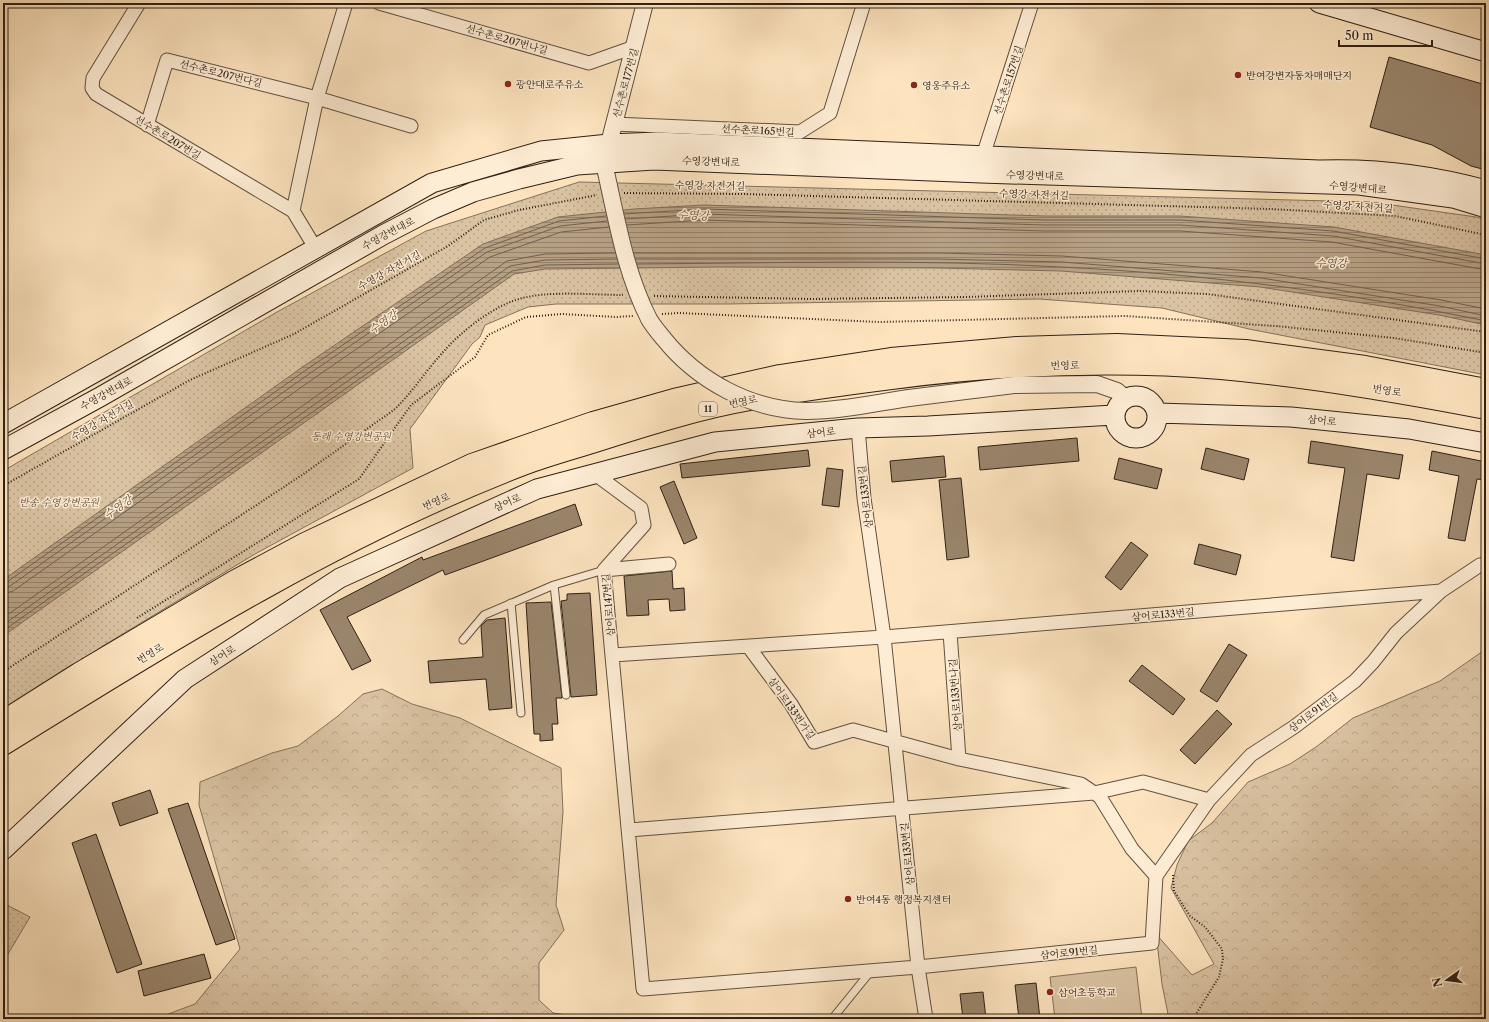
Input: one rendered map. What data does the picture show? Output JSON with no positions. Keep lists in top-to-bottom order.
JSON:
{
  "streets": {
    "highway": ["번영로", "11"],
    "main road": ["수영강변대로", "삼어로"],
    "street": [
      "선수촌로207번나길",
      "선수촌로207번다길",
      "선수촌로157번길",
      "선수촌로177번길",
      "선수촌로165번길",
      "선수촌로207번길",
      "삼어로133번길",
      "삼어로147번길",
      "삼어로133번나길",
      "삼어로133번가길",
      "삼어로91번길"
    ],
    "path": ["수영강 자전거길"]
  },
  "crossings": [
    ["선수촌로207번나길", "선수촌로177번길"],
    ["선수촌로207번다길", "선수촌로207번길"],
    ["선수촌로157번길", "수영강변대로"],
    ["선수촌로177번길", "선수촌로165번길"],
    ["선수촌로177번길", "수영강변대로"],
    ["선수촌로207번길", "수영강변대로"],
    ["삼어로", "삼어로133번길"],
    ["삼어로", "삼어로147번길"],
    ["삼어로133번길", "삼어로133번나길"],
    ["삼어로133번길", "삼어로133번가길"],
    ["삼어로133번길", "삼어로91번길"]
  ],
  "water": ["수영강"],
  "parks": ["동래 수영강변공원", "반송 수영강변공원"],
  "places": [
    "반여강변자동차매매단지",
    "광안대로주유소",
    "영웅주유소",
    "반여4동 행정복지센터",
    "삼어초등학교"
  ],
  "scale_bar": "50 m",
  "north": "left"
}
